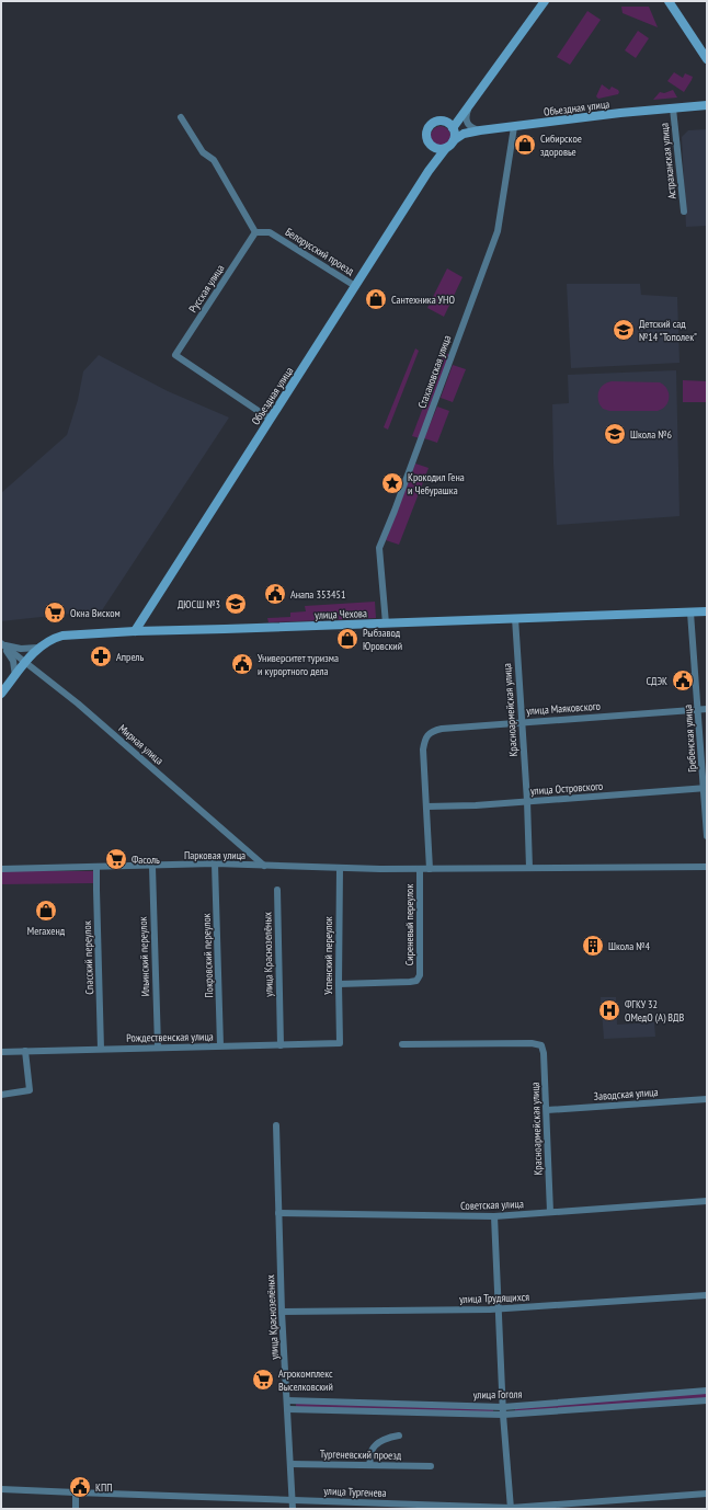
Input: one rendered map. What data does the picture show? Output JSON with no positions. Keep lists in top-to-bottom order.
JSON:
{
  "streets": {
    "main road": ["Объездная улица", "улица Чехова"],
    "street": [
      "Астраханская улица",
      "Белорусский проезд",
      "Русская улица",
      "Стахановская улица",
      "улица Маяковского",
      "Красноармейская улица",
      "Гребенская улица",
      "Мирная улица",
      "улица Островского",
      "Парковая улица",
      "Сиреневый переулок",
      "улица Краснозелёных",
      "Покровский переулок",
      "Успенский переулок",
      "Ильинский переулок",
      "Спасский переулок",
      "Рождественская улица",
      "Заводская улица",
      "Советская улица",
      "улица Трудящихся",
      "улица Гоголя",
      "Тургеневский проезд",
      "улица Тургенева"
    ]
  },
  "crossings": [
    ["Объездная улица", "Астраханская улица"],
    ["Объездная улица", "Белорусский проезд"],
    ["Объездная улица", "Русская улица"],
    ["Объездная улица", "Стахановская улица"],
    ["Объездная улица", "улица Чехова"],
    ["Белорусский проезд", "Русская улица"],
    ["Стахановская улица", "улица Чехова"],
    ["улица Чехова", "Красноармейская улица"],
    ["улица Чехова", "Гребенская улица"],
    ["улица Чехова", "Мирная улица"],
    ["улица Маяковского", "Красноармейская улица"],
    ["улица Маяковского", "Гребенская улица"],
    ["улица Маяковского", "улица Островского"],
    ["Красноармейская улица", "улица Островского"],
    ["Красноармейская улица", "Парковая улица"],
    ["Красноармейская улица", "Заводская улица"],
    ["Красноармейская улица", "Советская улица"],
    ["Гребенская улица", "улица Островского"],
    ["Мирная улица", "Парковая улица"],
    ["Парковая улица", "Сиреневый переулок"],
    ["Парковая улица", "Покровский переулок"],
    ["Парковая улица", "Успенский переулок"],
    ["Парковая улица", "Ильинский переулок"],
    ["Парковая улица", "Спасский переулок"],
    ["Сиреневый переулок", "Успенский переулок"],
    ["улица Краснозелёных", "Рождественская улица"],
    ["улица Краснозелёных", "Советская улица"],
    ["улица Краснозелёных", "улица Трудящихся"],
    ["улица Краснозелёных", "улица Гоголя"],
    ["улица Краснозелёных", "Тургеневский проезд"],
    ["улица Краснозелёных", "улица Тургенева"],
    ["Покровский переулок", "Рождественская улица"],
    ["Успенский переулок", "Рождественская улица"],
    ["Ильинский переулок", "Рождественская улица"],
    ["Спасский переулок", "Рождественская улица"]
  ],
  "places": {
    "shop": [
      "Сибирское здоровье",
      "Сантехника УНО",
      "Рыбзавод Юровский",
      "Мегахенд"
    ],
    "school or university": ["Детский сад №14 \"Тополек\"", "Школа №6", "ДЮСШ №3"],
    "place": ["Крокодил Гена и Чебурашка"],
    "public building": [
      "Анапа 353451",
      "Университет туризма и курортного дела",
      "СДЭК",
      "КПП"
    ],
    "supermarket": ["Окна Виском", "Фасоль", "Агрокомплекс Выселковский"],
    "pharmacy": ["Апрель"],
    "building": ["Школа №4"],
    "hospital": ["ФГКУ 32 ОМедО (А) ВДВ"]
  }
}
